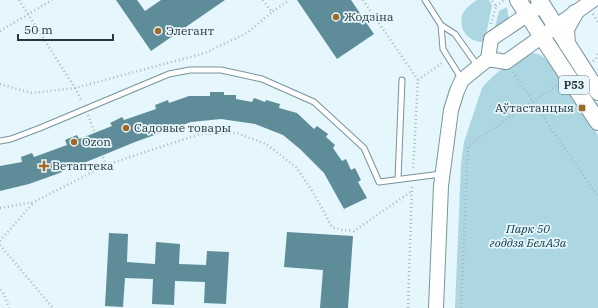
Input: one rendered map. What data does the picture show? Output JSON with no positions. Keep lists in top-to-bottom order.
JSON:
{
  "streets": {
    "main road": ["Р53"]
  },
  "parks": ["Парк 50 годдзя БелАЗа"],
  "places": {
    "other": [
      "Жодзіна",
      "Элегант",
      "Садовые товары",
      "Ozon"
    ],
    "transit": ["Аўтастанцыя"],
    "health": ["Ветаптека"]
  },
  "scale_bar": "50 m"
}
